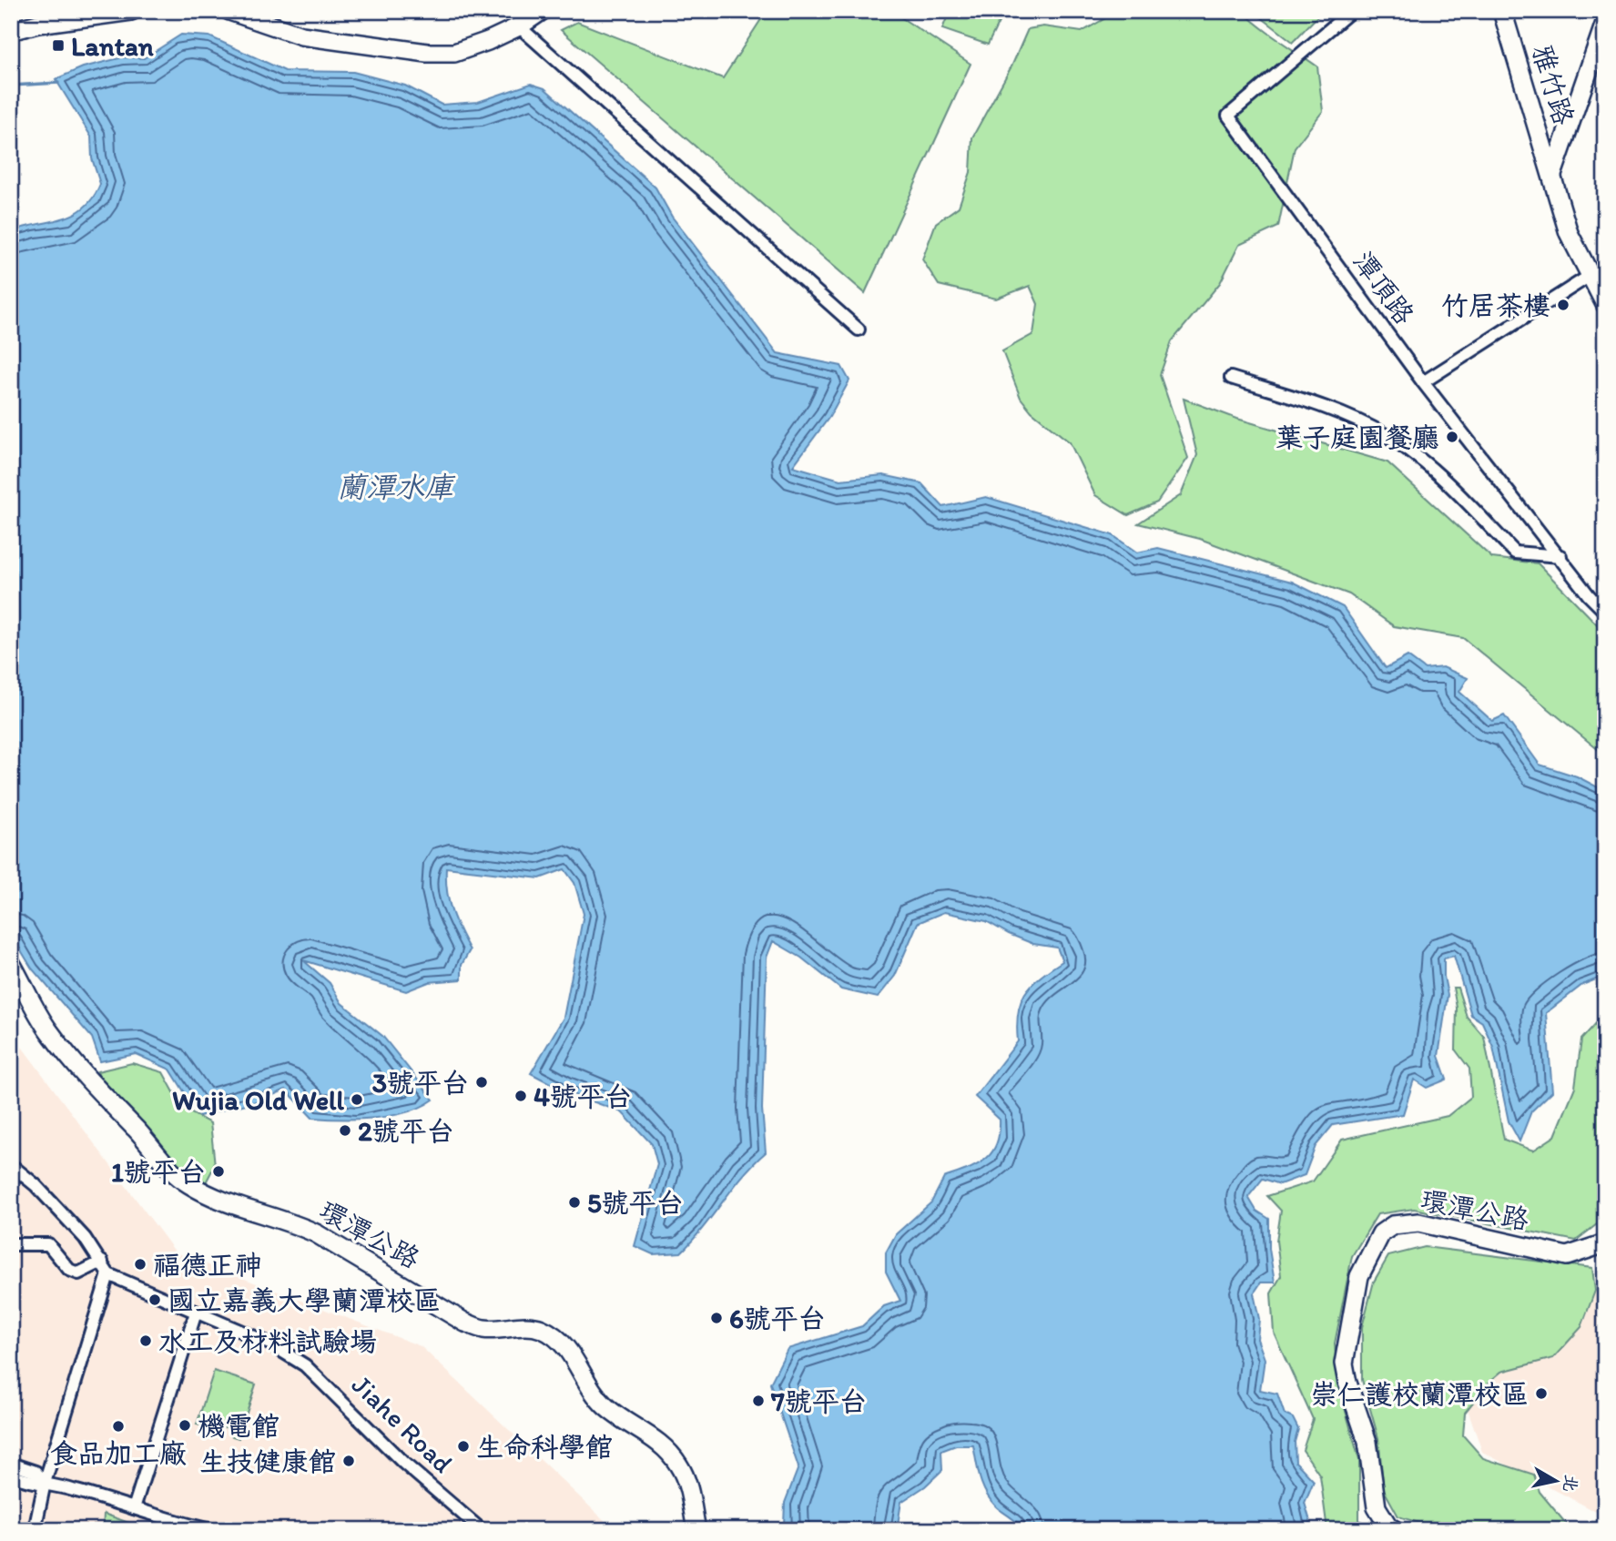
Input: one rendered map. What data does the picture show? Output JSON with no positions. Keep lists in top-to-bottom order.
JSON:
{
  "streets": {
    "street": [
      "雅竹路",
      "潭頂路",
      "環潭公路",
      "Jiahe Road"
    ]
  },
  "water": ["蘭潭水庫"],
  "places": {
    "transit": ["Lantan"],
    "other": [
      "竹居茶樓",
      "葉子庭園餐廳",
      "3號平台",
      "4號平台",
      "Wujia Old Well",
      "2號平台",
      "1號平台",
      "5號平台",
      "福德正神",
      "國立嘉義大學蘭潭校區",
      "6號平台",
      "水工及材料試驗場",
      "崇仁護校蘭潭校區",
      "7號平台",
      "機電館",
      "食品加工廠",
      "生命科學館",
      "生技健康館"
    ]
  },
  "north": "right"
}
